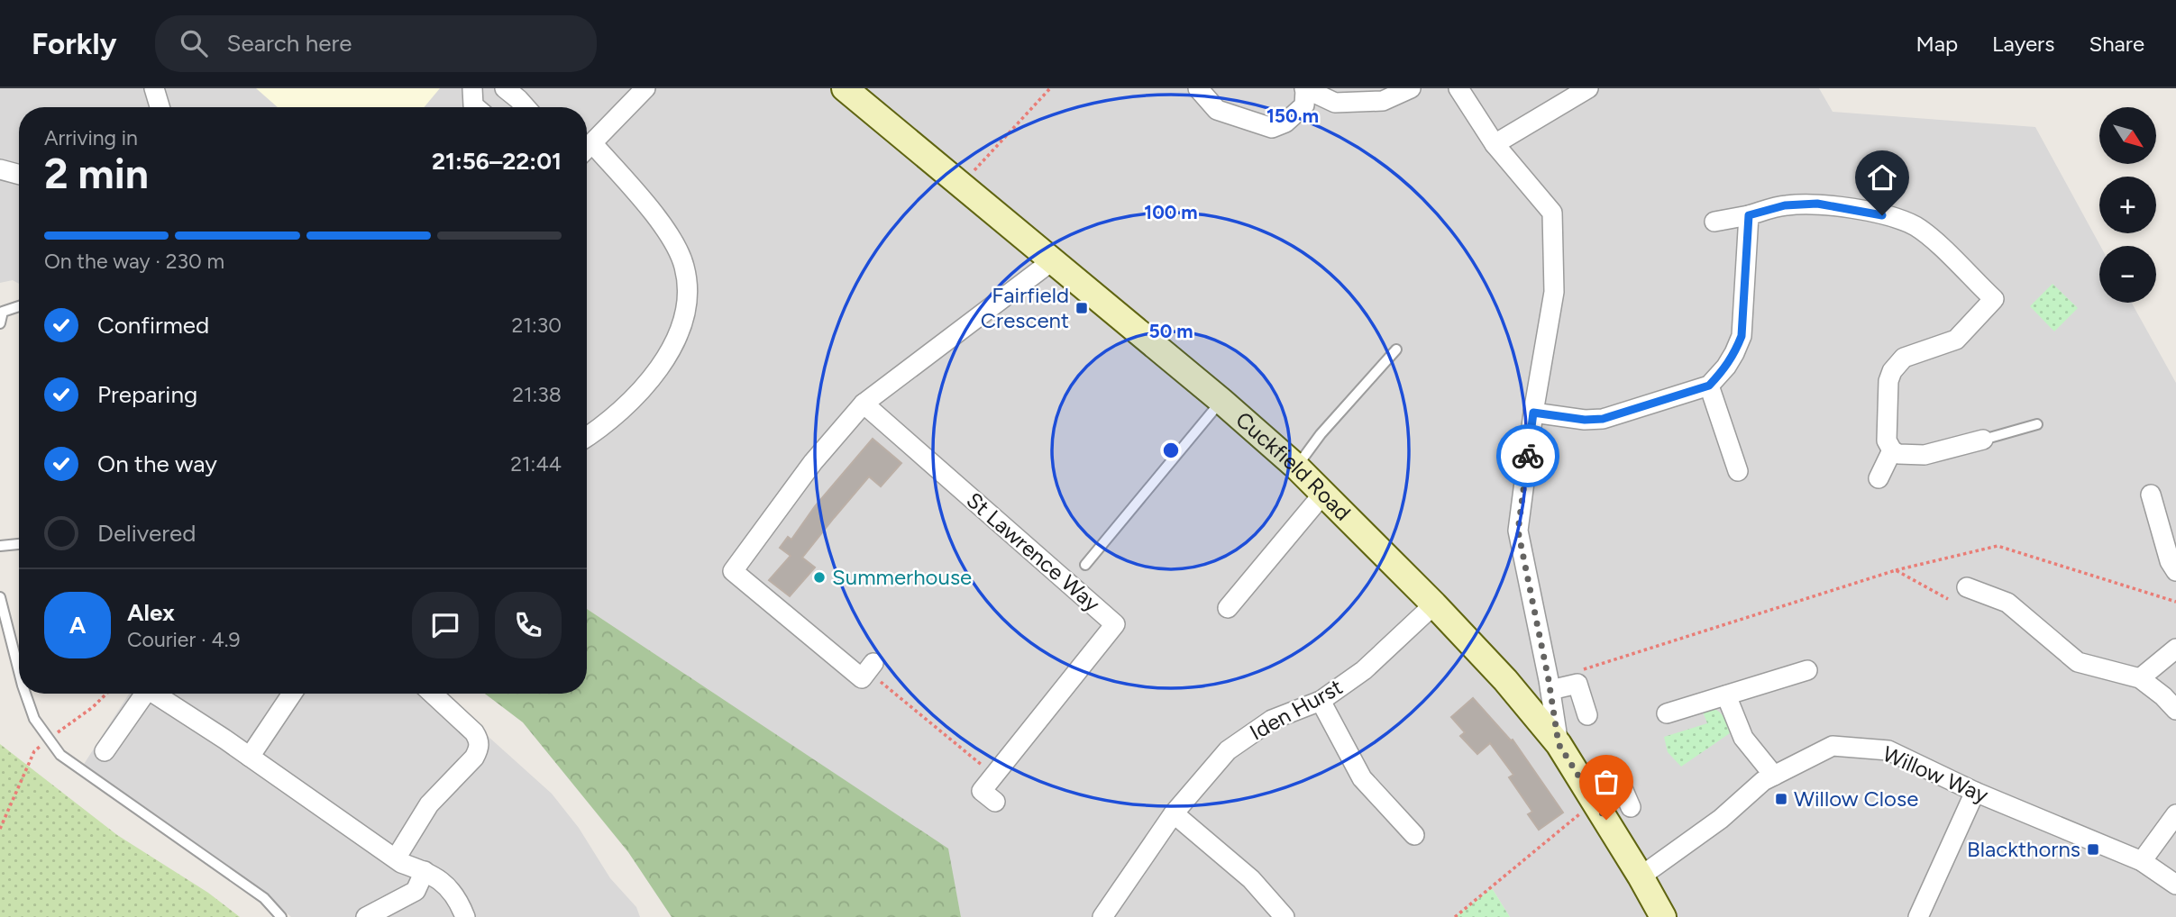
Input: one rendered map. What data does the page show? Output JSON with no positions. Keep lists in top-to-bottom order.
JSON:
{
  "streets": {
    "street": [
      "Cuckfield Road",
      "St Lawrence Way",
      "Iden Hurst",
      "Willow Way"
    ]
  },
  "crossings": [
    ["Cuckfield Road", "Iden Hurst"],
    ["Cuckfield Road", "Willow Way"]
  ],
  "places": {
    "transit": ["Fairfield Crescent", "Willow Close", "Blackthorns"],
    "other": ["Summerhouse"]
  },
  "north": "bottom right",
  "page": {
    "header": "Forkly",
    "search": "Search here",
    "nav": ["Map", "Layers", "Share"],
    "map_buttons": ["+", "−"],
    "heading": ["2 min", "Arriving in", "21:56–22:01"],
    "panel": ["Alex", "Courier · 4.9"],
    "bar": "On the way · 230 m",
    "list": [
      ["Confirmed", "21:30"],
      ["Preparing", "21:38"],
      ["On the way", "21:44"],
      "Delivered"
    ],
    "round": "A"
  },
  "rings": ["150 m", "100 m", "50 m"]
}
